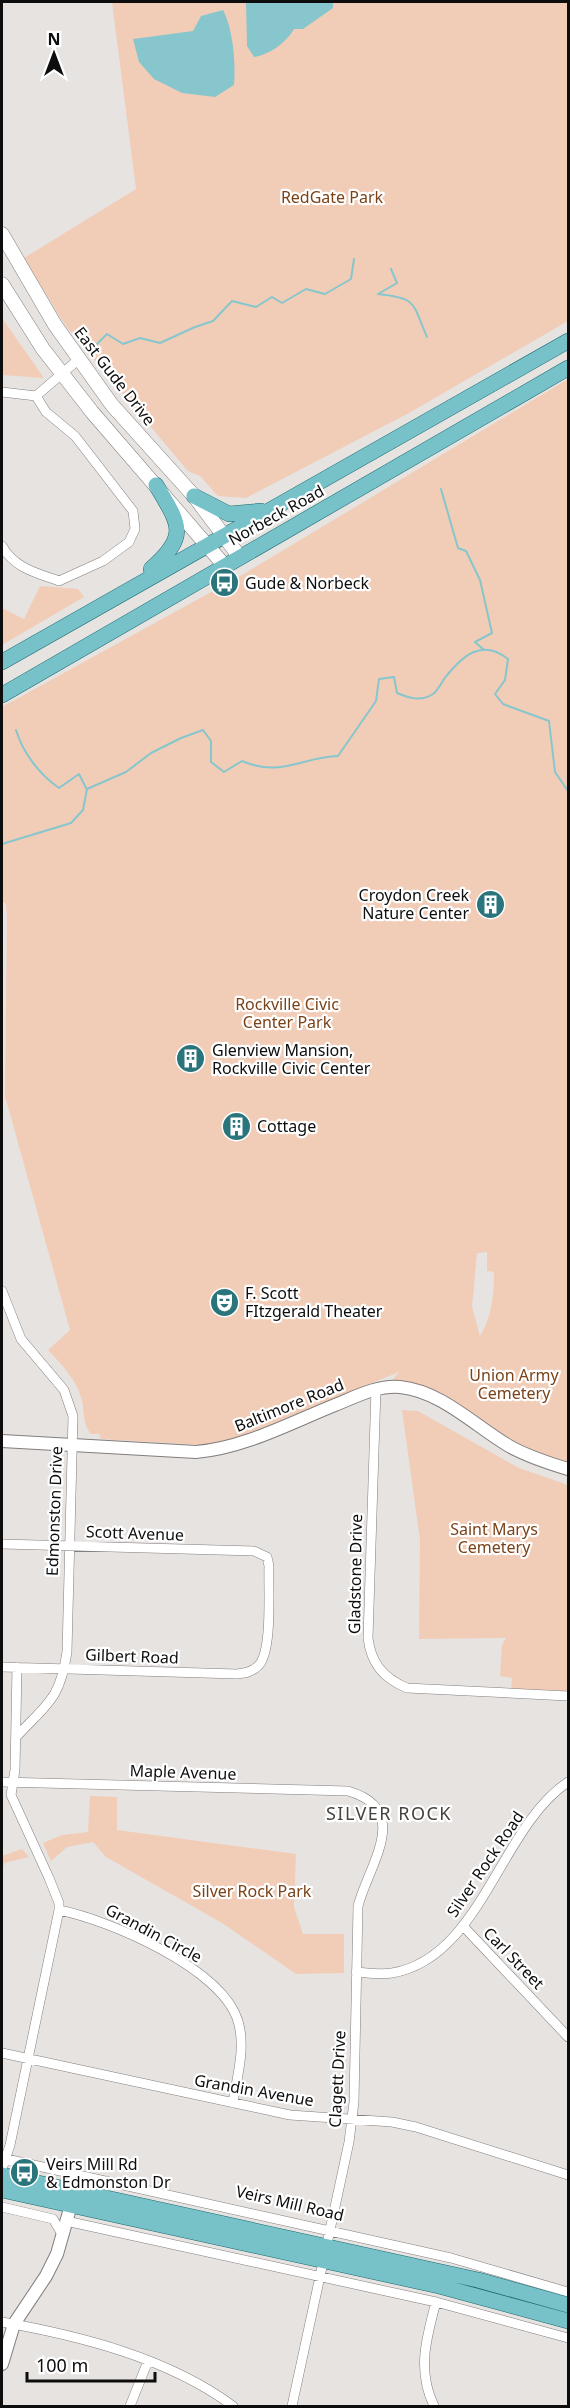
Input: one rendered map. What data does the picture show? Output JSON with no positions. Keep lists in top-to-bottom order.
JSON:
{
  "streets": {
    "main road": ["East Gude Drive", "Norbeck Road"],
    "street": [
      "Baltimore Road",
      "Edmonston Drive",
      "Scott Avenue",
      "Gladstone Drive",
      "Gilbert Road",
      "Maple Avenue",
      "Silver Rock Road",
      "Grandin Circle",
      "Carl Street",
      "Clagett Drive",
      "Grandin Avenue",
      "Veirs Mill Road"
    ]
  },
  "crossings": [
    ["East Gude Drive", "Norbeck Road"],
    ["Baltimore Road", "Edmonston Drive"],
    ["Baltimore Road", "Gladstone Drive"],
    ["Edmonston Drive", "Scott Avenue"],
    ["Edmonston Drive", "Gilbert Road"],
    ["Scott Avenue", "Gilbert Road"],
    ["Maple Avenue", "Clagett Drive"],
    ["Silver Rock Road", "Carl Street"],
    ["Silver Rock Road", "Clagett Drive"],
    ["Grandin Circle", "Grandin Avenue"],
    ["Clagett Drive", "Grandin Avenue"],
    ["Clagett Drive", "Veirs Mill Road"]
  ],
  "districts": ["SILVER ROCK"],
  "parks": [
    "RedGate Park",
    "Rockville Civic Center Park",
    "Union Army Cemetery",
    "Saint Marys Cemetery",
    "Silver Rock Park"
  ],
  "places": {
    "bus stop": ["Gude & Norbeck", "Veirs Mill Rd & Edmonston Dr"],
    "building": ["Croydon Creek Nature Center", "Glenview Mansion, Rockville Civic Center", "Cottage"],
    "theatre": ["F. Scott FItzgerald Theater"]
  },
  "scale_bar": "100 m",
  "north": "top"
}
